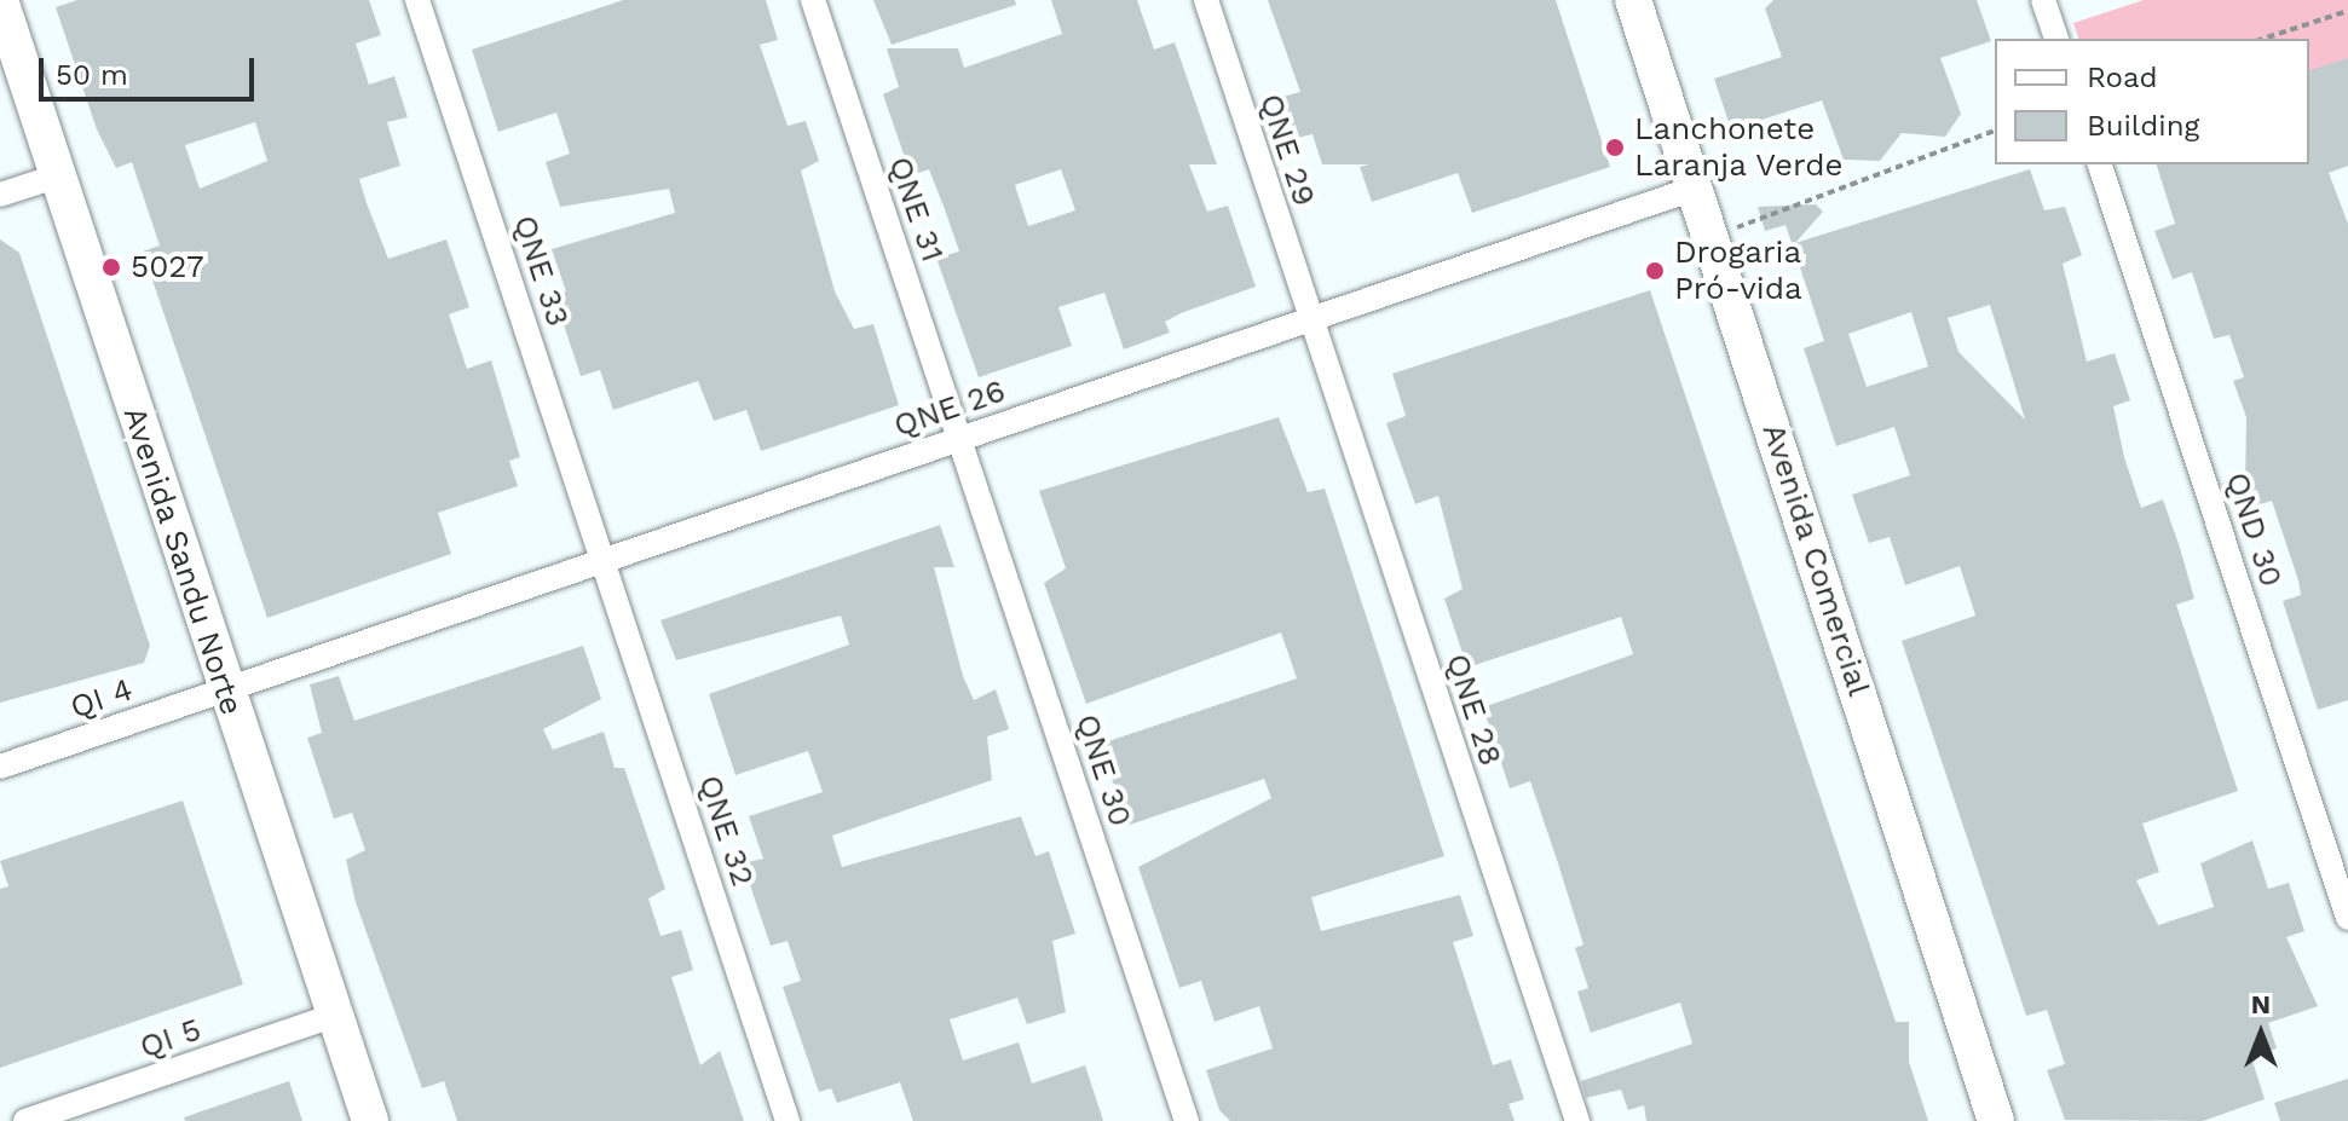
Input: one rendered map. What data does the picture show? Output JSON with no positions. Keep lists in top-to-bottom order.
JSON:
{
  "streets": {
    "main road": ["Avenida Comercial", "Avenida Sandu Norte"],
    "street": [
      "QNE 29",
      "QNE 31",
      "QNE 33",
      "QNE 26",
      "QND 30",
      "QI 4",
      "QNE 28",
      "QNE 30",
      "QNE 32",
      "QI 5"
    ]
  },
  "crossings": [
    ["QNE 29", "QNE 26"],
    ["QNE 29", "QNE 28"],
    ["QNE 31", "QNE 26"],
    ["QNE 31", "QNE 30"],
    ["QNE 33", "QNE 26"],
    ["QNE 33", "QNE 32"],
    ["QNE 26", "Avenida Comercial"],
    ["QNE 26", "Avenida Sandu Norte"],
    ["QNE 26", "QI 4"],
    ["QNE 26", "QNE 28"],
    ["QNE 26", "QNE 30"],
    ["QNE 26", "QNE 32"],
    ["Avenida Sandu Norte", "QI 4"],
    ["Avenida Sandu Norte", "QI 5"]
  ],
  "places": ["Lanchonete Laranja Verde", "5027", "Drogaria Pró-vida"],
  "legend": ["Road", "Building"],
  "scale_bar": "50 m",
  "north": "top"
}
